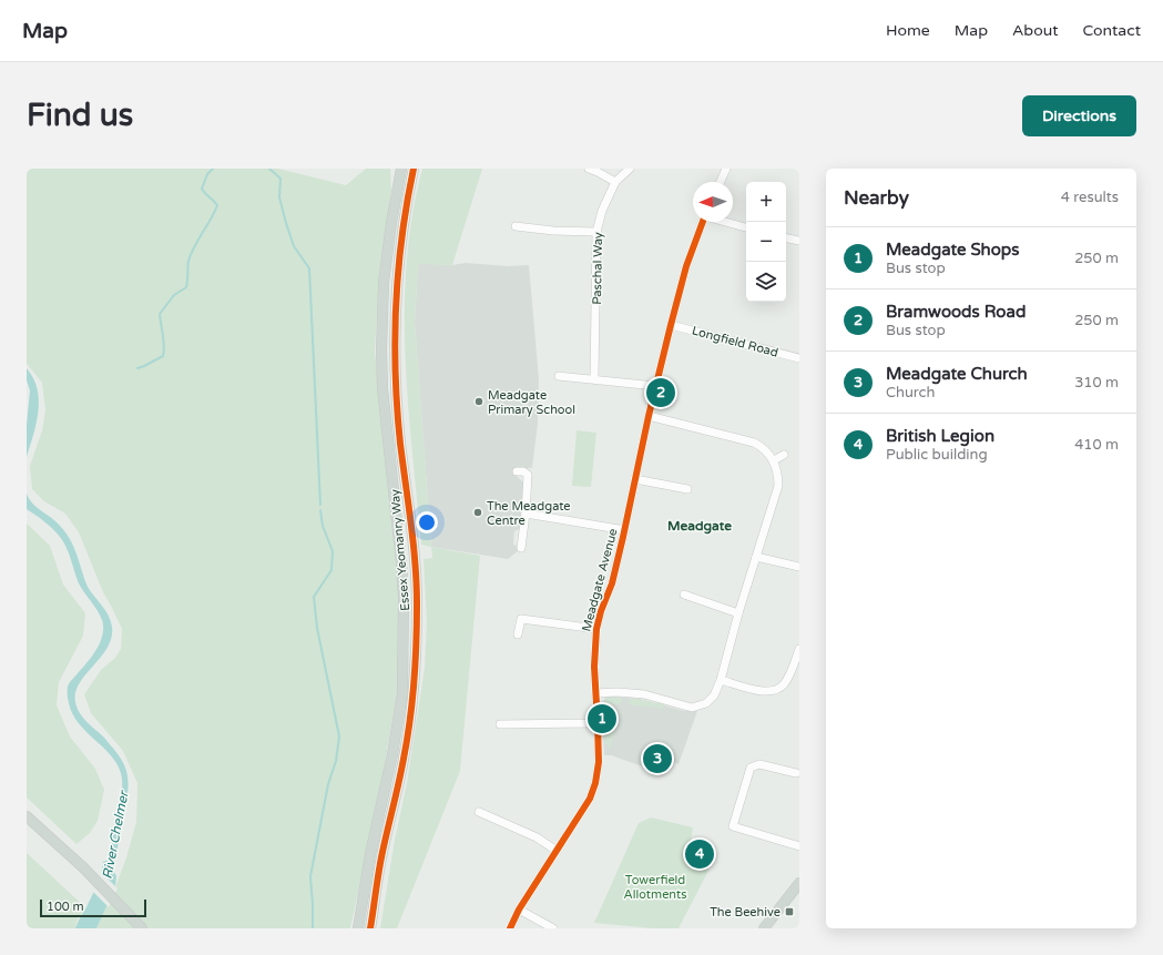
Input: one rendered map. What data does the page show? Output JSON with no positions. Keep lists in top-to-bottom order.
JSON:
{
  "streets": {
    "main road": ["Essex Yeomanry Way"],
    "street": ["Paschal Way", "Longfield Road", "Meadgate Avenue"]
  },
  "crossings": [
    ["Longfield Road", "Meadgate Avenue"]
  ],
  "districts": ["Meadgate"],
  "water": ["River Chelmer"],
  "parks": ["Towerfield Allotments"],
  "places": {
    "other": ["Meadgate Primary School", "The Meadgate Centre"],
    "transit": ["The Beehive"]
  },
  "scale_bar": "100 m",
  "north": "left",
  "page": {
    "header": "Map",
    "nav": [
      "Home",
      "Map",
      "About",
      "Contact"
    ],
    "buttons": "Directions",
    "title": "Find us",
    "heading": ["Nearby", "4 results"],
    "map_buttons": ["+", "−"],
    "list": [
      {
        "mark": "1",
        "name": "Meadgate Shops",
        "note": "Bus stop",
        "value": "250 m"
      },
      {
        "mark": "2",
        "name": "Bramwoods Road",
        "note": "Bus stop",
        "value": "250 m"
      },
      {
        "mark": "3",
        "name": "Meadgate Church",
        "note": "Church",
        "value": "310 m"
      },
      {
        "mark": "4",
        "name": "British Legion",
        "note": "Public building",
        "value": "410 m"
      }
    ],
    "pins": [
      "2",
      "1",
      "3",
      "4"
    ],
    "scale": "100 m"
  }
}
